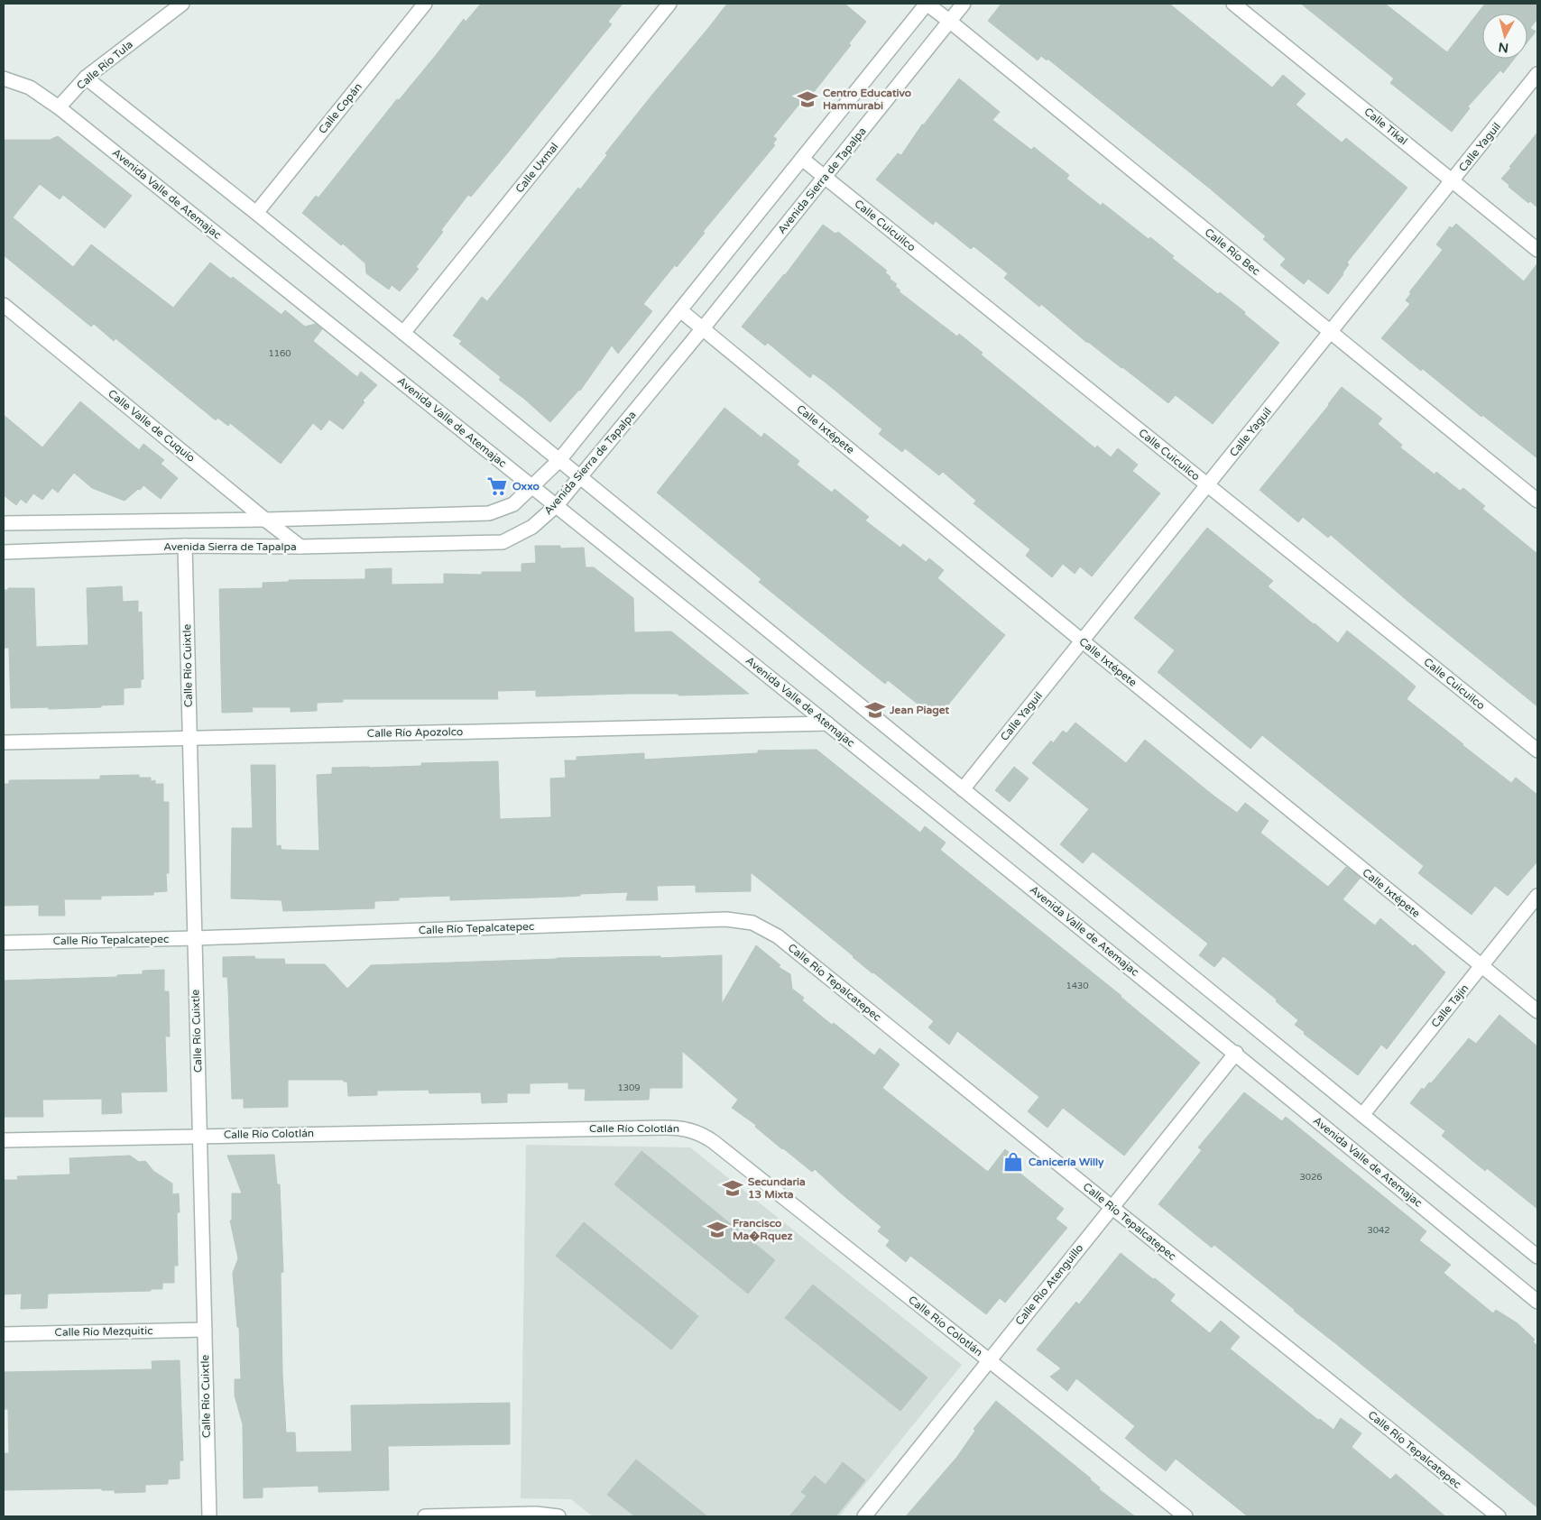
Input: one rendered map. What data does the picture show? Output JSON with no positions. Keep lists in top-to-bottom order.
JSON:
{
  "streets": {
    "street": [
      "Calle Río Tula",
      "Calle Copán",
      "Calle Tikal",
      "Calle Yaguil",
      "Calle Uxmal",
      "Avenida Sierra de Tapalpa",
      "Avenida Valle de Atemajac",
      "Calle Cuicuilco",
      "Calle Río Bec",
      "Calle Valle de Cuquío",
      "Calle Ixtépete",
      "Calle Río Cuixtle",
      "Calle Río Apozolco",
      "Calle Río Tepalcatepec",
      "Calle Tajín",
      "Calle Río Colotlán",
      "Calle Río Atenguillo",
      "Calle Río Mezquitic"
    ]
  },
  "crossings": [
    ["Calle Río Tula", "Avenida Valle de Atemajac"],
    ["Calle Tikal", "Calle Yaguil"],
    ["Calle Yaguil", "Calle Cuicuilco"],
    ["Calle Yaguil", "Calle Río Bec"],
    ["Calle Yaguil", "Calle Ixtépete"],
    ["Avenida Sierra de Tapalpa", "Avenida Valle de Atemajac"],
    ["Avenida Sierra de Tapalpa", "Calle Cuicuilco"],
    ["Avenida Sierra de Tapalpa", "Calle Río Bec"],
    ["Avenida Sierra de Tapalpa", "Calle Valle de Cuquío"],
    ["Avenida Sierra de Tapalpa", "Calle Ixtépete"],
    ["Avenida Sierra de Tapalpa", "Calle Río Cuixtle"],
    ["Avenida Valle de Atemajac", "Calle Río Apozolco"],
    ["Avenida Valle de Atemajac", "Calle Río Atenguillo"],
    ["Calle Ixtépete", "Calle Tajín"],
    ["Calle Río Cuixtle", "Calle Río Apozolco"],
    ["Calle Río Cuixtle", "Calle Río Tepalcatepec"],
    ["Calle Río Cuixtle", "Calle Río Colotlán"],
    ["Calle Río Cuixtle", "Calle Río Mezquitic"],
    ["Calle Río Tepalcatepec", "Calle Río Atenguillo"],
    ["Calle Río Colotlán", "Calle Río Atenguillo"]
  ],
  "places": {
    "school or university": [
      "Centro Educativo Hammurabi",
      "Jean Piaget",
      "Secundaria 13 Mixta",
      "Francisco Ma�Rquez"
    ],
    "supermarket": ["Oxxo"],
    "shop": ["Canicería Willy"]
  },
  "house_numbers": [
    "1160",
    "1430",
    "1309",
    "3026",
    "3042"
  ],
  "north": "bottom"
}
